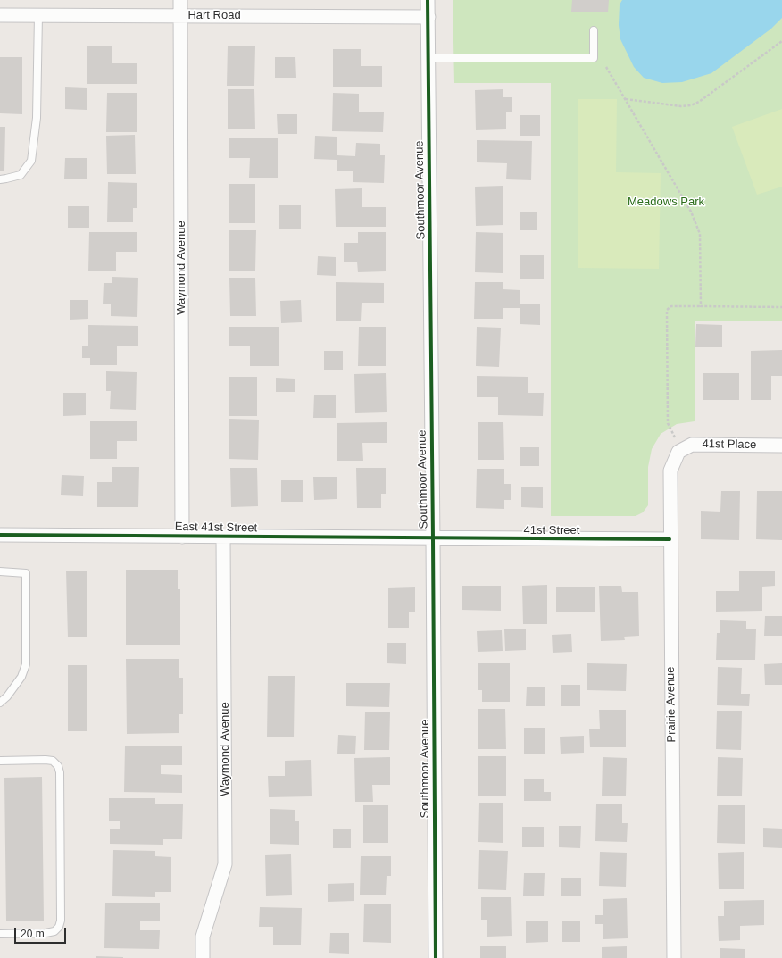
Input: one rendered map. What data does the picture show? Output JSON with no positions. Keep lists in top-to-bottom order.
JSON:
{
  "streets": {
    "street": [
      "Hart Road",
      "Southmoor Avenue",
      "Waymond Avenue",
      "41st Place",
      "East 41st Street",
      "41st Street",
      "Prairie Avenue"
    ]
  },
  "crossings": [
    ["Hart Road", "Southmoor Avenue"],
    ["Hart Road", "Waymond Avenue"],
    ["Southmoor Avenue", "East 41st Street"],
    ["Southmoor Avenue", "41st Street"],
    ["Waymond Avenue", "East 41st Street"],
    ["41st Place", "Prairie Avenue"],
    ["East 41st Street", "41st Street"],
    ["41st Street", "Prairie Avenue"]
  ],
  "parks": ["Meadows Park"],
  "scale_bar": "20 m"
}
